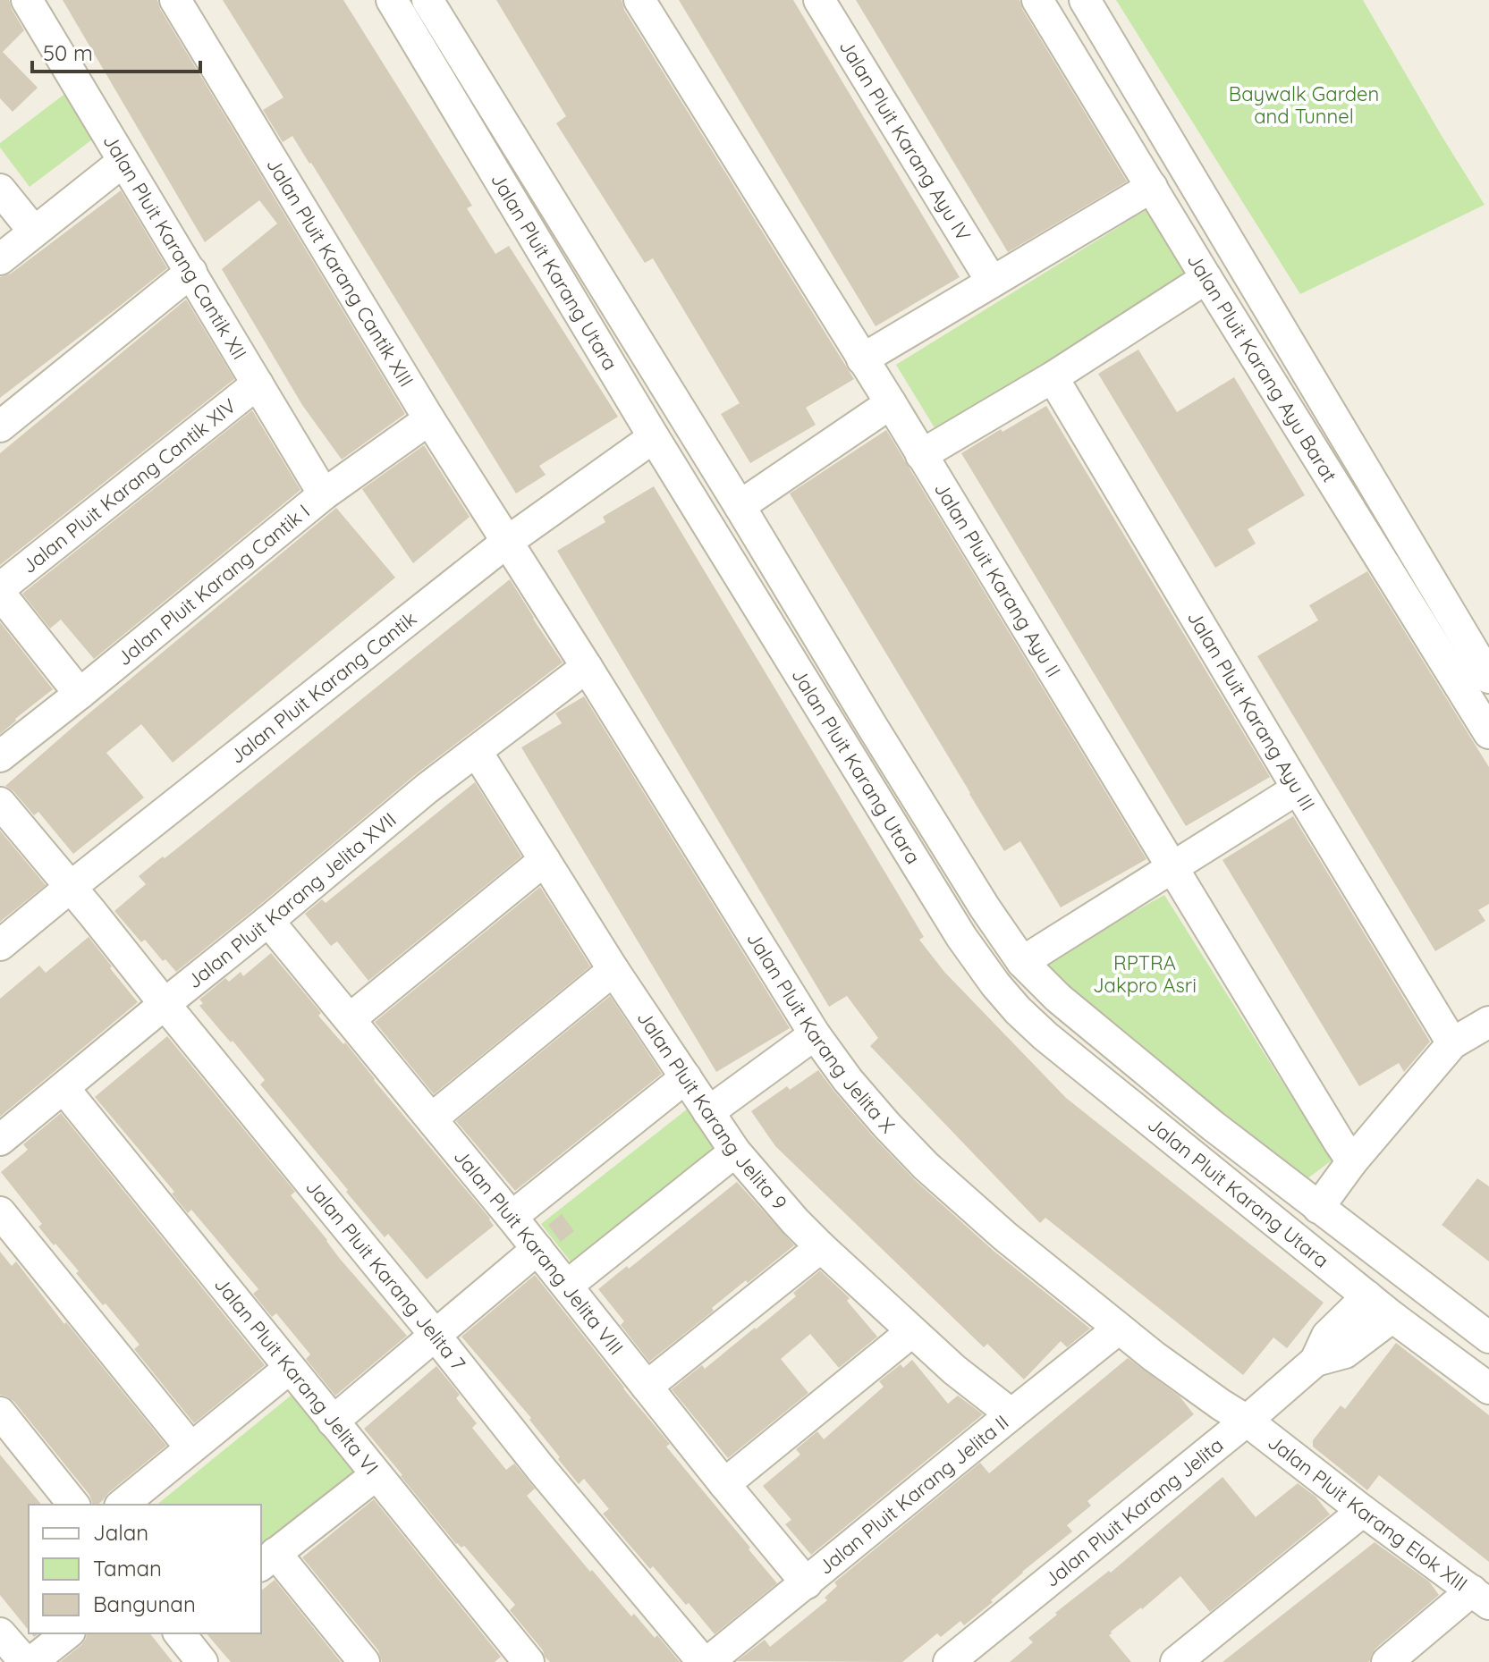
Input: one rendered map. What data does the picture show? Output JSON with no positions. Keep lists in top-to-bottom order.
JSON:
{
  "streets": {
    "street": [
      "Jalan Pluit Karang Ayu IV",
      "Jalan Pluit Karang Cantik XII",
      "Jalan Pluit Karang Cantik XIII",
      "Jalan Pluit Karang Utara",
      "Jalan Pluit Karang Ayu Barat",
      "Jalan Pluit Karang Cantik XIV",
      "Jalan Pluit Karang Ayu II",
      "Jalan Pluit Karang Cantik I",
      "Jalan Pluit Karang Cantik",
      "Jalan Pluit Karang Ayu III",
      "Jalan Pluit Karang Jelita XVII",
      "Jalan Pluit Karang Jelita X",
      "Jalan Pluit Karang Jelita 9",
      "Jalan Pluit Karang Jelita VIII",
      "Jalan Pluit Karang Jelita 7",
      "Jalan Pluit Karang Jelita VI",
      "Jalan Pluit Karang Jelita II",
      "Jalan Pluit Karang Elok XIII",
      "Jalan Pluit Karang Jelita"
    ]
  },
  "crossings": [
    ["Jalan Pluit Karang Cantik XII", "Jalan Pluit Karang Cantik XIV"],
    ["Jalan Pluit Karang Cantik XII", "Jalan Pluit Karang Cantik I"],
    ["Jalan Pluit Karang Cantik XIII", "Jalan Pluit Karang Cantik I"],
    ["Jalan Pluit Karang Cantik XIII", "Jalan Pluit Karang Cantik"],
    ["Jalan Pluit Karang Cantik XIII", "Jalan Pluit Karang Jelita X"],
    ["Jalan Pluit Karang Utara", "Jalan Pluit Karang Cantik"],
    ["Jalan Pluit Karang Utara", "Jalan Pluit Karang Jelita"],
    ["Jalan Pluit Karang Cantik", "Jalan Pluit Karang Jelita X"],
    ["Jalan Pluit Karang Cantik", "Jalan Pluit Karang Jelita 7"],
    ["Jalan Pluit Karang Jelita XVII", "Jalan Pluit Karang Jelita X"],
    ["Jalan Pluit Karang Jelita XVII", "Jalan Pluit Karang Jelita 9"],
    ["Jalan Pluit Karang Jelita XVII", "Jalan Pluit Karang Jelita VIII"],
    ["Jalan Pluit Karang Jelita XVII", "Jalan Pluit Karang Jelita 7"],
    ["Jalan Pluit Karang Jelita XVII", "Jalan Pluit Karang Jelita VI"],
    ["Jalan Pluit Karang Jelita X", "Jalan Pluit Karang Jelita II"],
    ["Jalan Pluit Karang Jelita X", "Jalan Pluit Karang Elok XIII"],
    ["Jalan Pluit Karang Jelita X", "Jalan Pluit Karang Jelita"],
    ["Jalan Pluit Karang Jelita 9", "Jalan Pluit Karang Jelita II"],
    ["Jalan Pluit Karang Jelita VIII", "Jalan Pluit Karang Jelita II"],
    ["Jalan Pluit Karang Elok XIII", "Jalan Pluit Karang Jelita"]
  ],
  "parks": ["Baywalk Garden and Tunnel", "RPTRA Jakpro Asri"],
  "legend": ["Jalan", "Taman", "Bangunan"],
  "scale_bar": "50 m"
}
